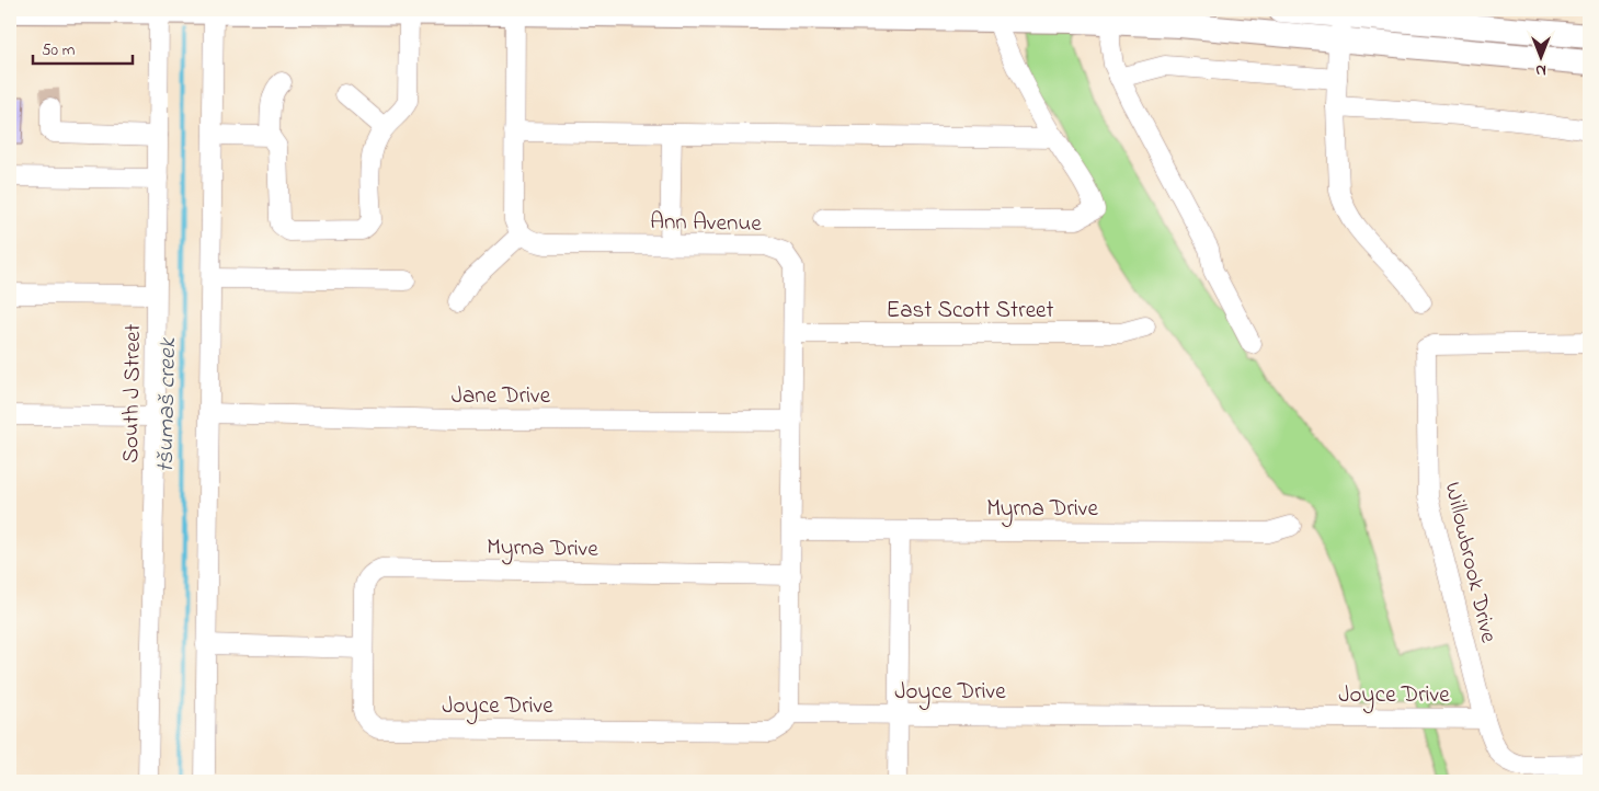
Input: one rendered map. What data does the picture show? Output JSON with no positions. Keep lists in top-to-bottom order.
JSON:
{
  "streets": {
    "street": [
      "Ann Avenue",
      "East Scott Street",
      "South J Street",
      "Jane Drive",
      "Myrna Drive",
      "Willowbrook Drive",
      "Joyce Drive"
    ]
  },
  "crossings": [
    ["Ann Avenue", "East Scott Street"],
    ["Ann Avenue", "Jane Drive"],
    ["Ann Avenue", "Myrna Drive"],
    ["Ann Avenue", "Joyce Drive"],
    ["Myrna Drive", "Joyce Drive"],
    ["Willowbrook Drive", "Joyce Drive"]
  ],
  "water": ["tšumaš creek"],
  "scale_bar": "50 m",
  "north": "bottom"
}
